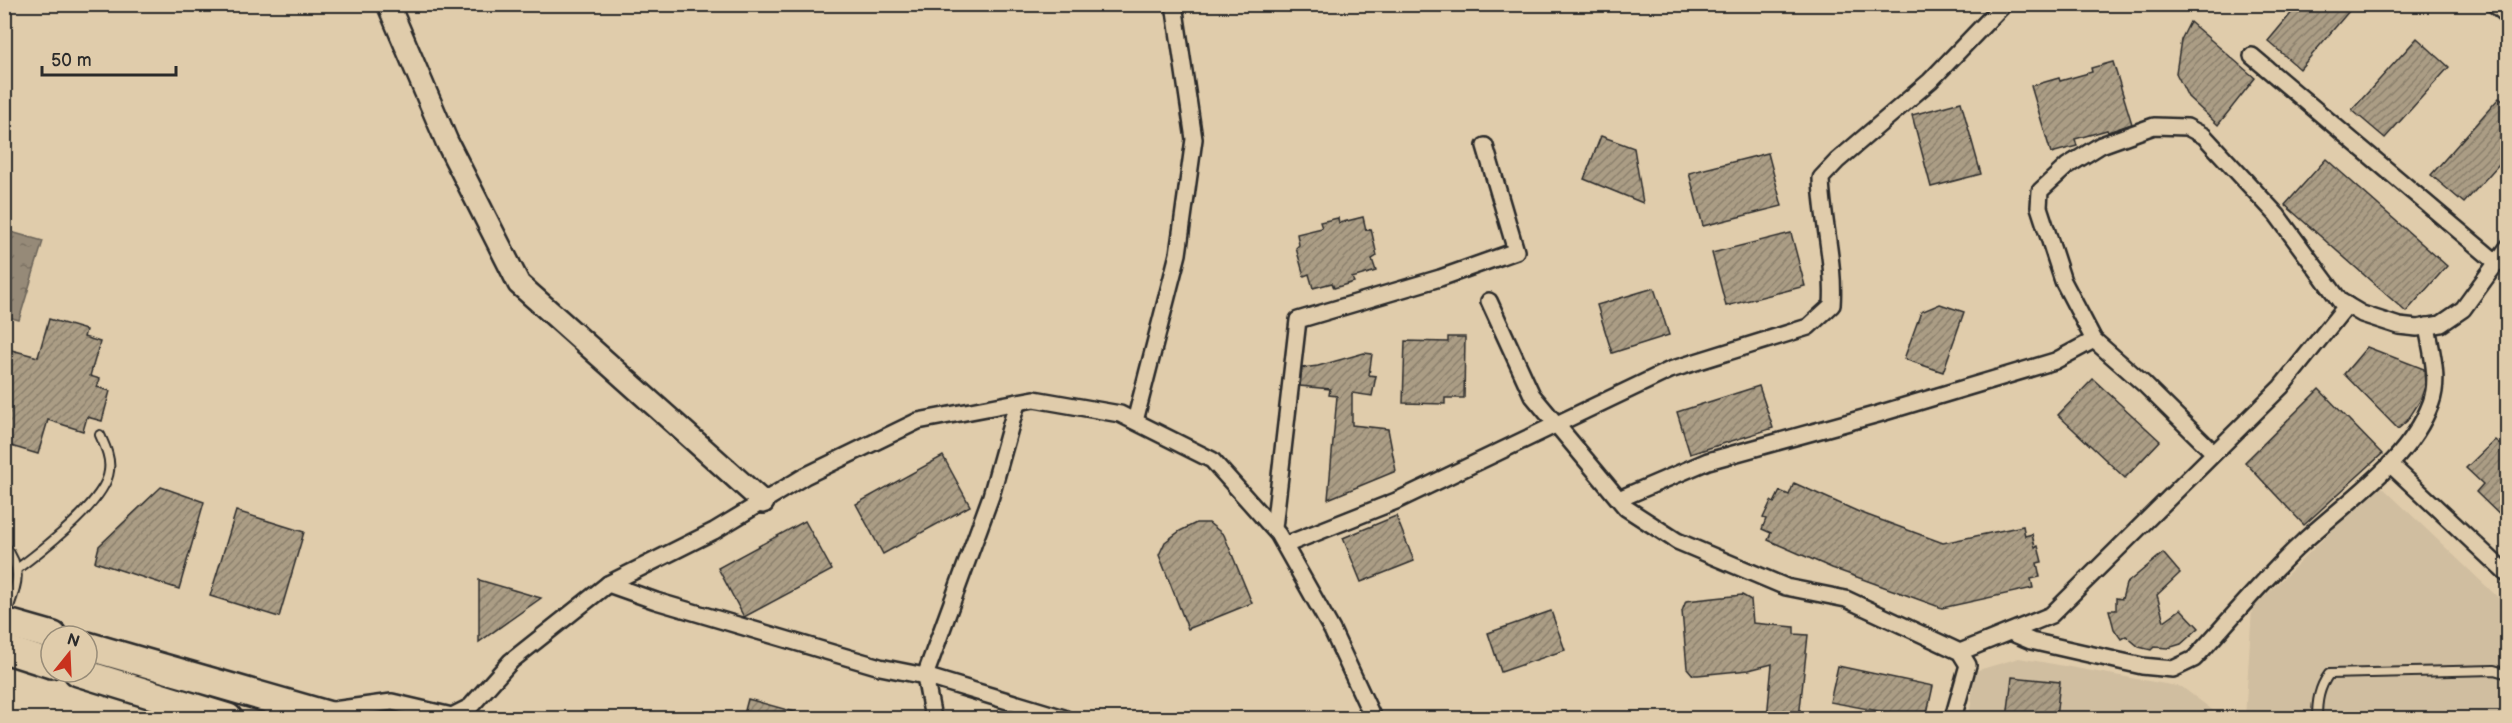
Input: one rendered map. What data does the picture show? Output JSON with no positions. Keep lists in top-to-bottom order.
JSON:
{
  "scale_bar": "50 m",
  "north": "top"
}
